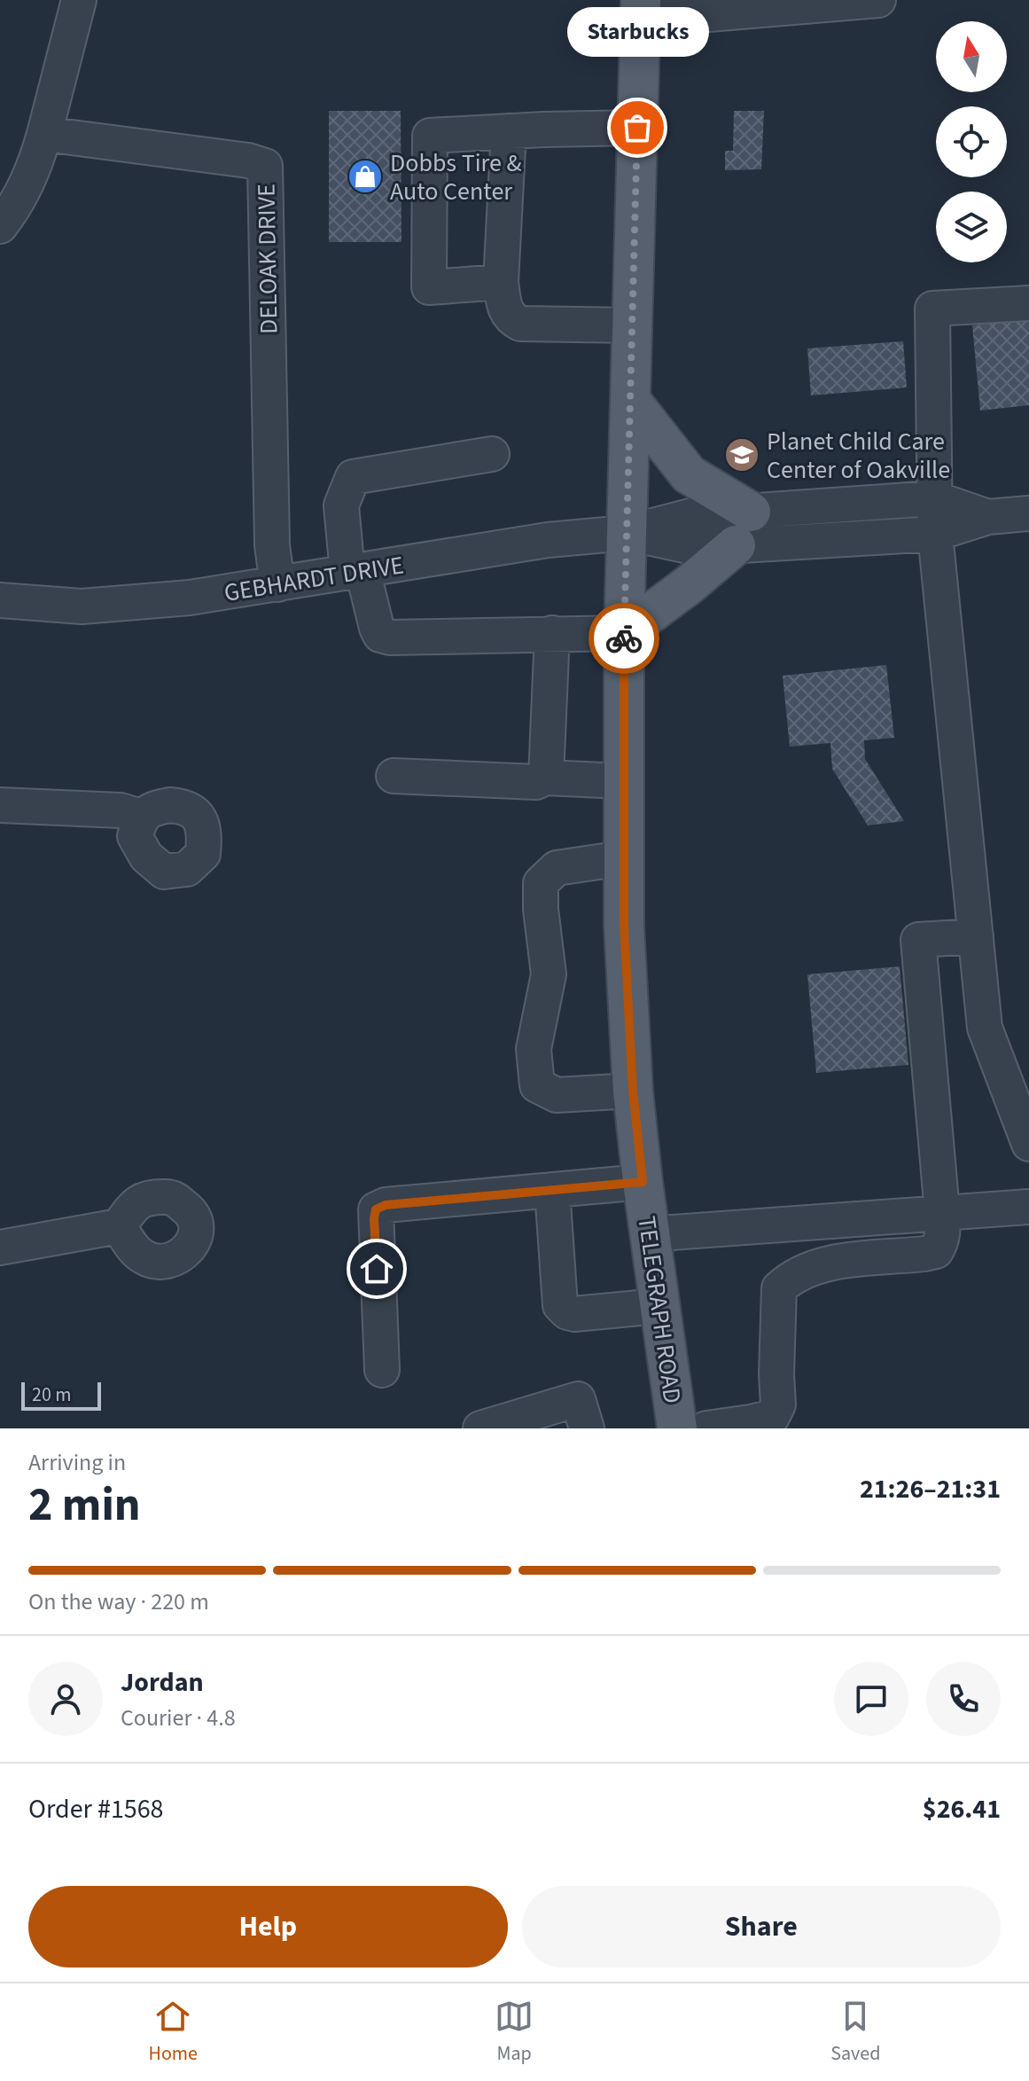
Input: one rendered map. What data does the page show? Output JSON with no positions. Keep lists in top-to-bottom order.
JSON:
{
  "streets": {
    "main road": ["TELEGRAPH ROAD"],
    "street": ["DELOAK DRIVE", "GEBHARDT DRIVE"]
  },
  "crossings": [
    ["DELOAK DRIVE", "GEBHARDT DRIVE"],
    ["GEBHARDT DRIVE", "TELEGRAPH ROAD"]
  ],
  "places": {
    "other": ["Starbucks"],
    "shop": ["Dobbs Tire & Auto Center"],
    "school or university": ["Planet Child Care Center of Oakville"]
  },
  "scale_bar": "20 m",
  "north": "top",
  "page": {
    "bubble": "Starbucks",
    "scale": "20 m",
    "heading": ["2 min", "Arriving in", "21:26–21:31"],
    "panel": [
      "Jordan",
      "Courier · 4.8",
      "Order #1568",
      "$26.41"
    ],
    "bar": "On the way · 220 m",
    "buttons": ["Help", "Share"],
    "tabs": ["Home", "Map", "Saved"]
  }
}
